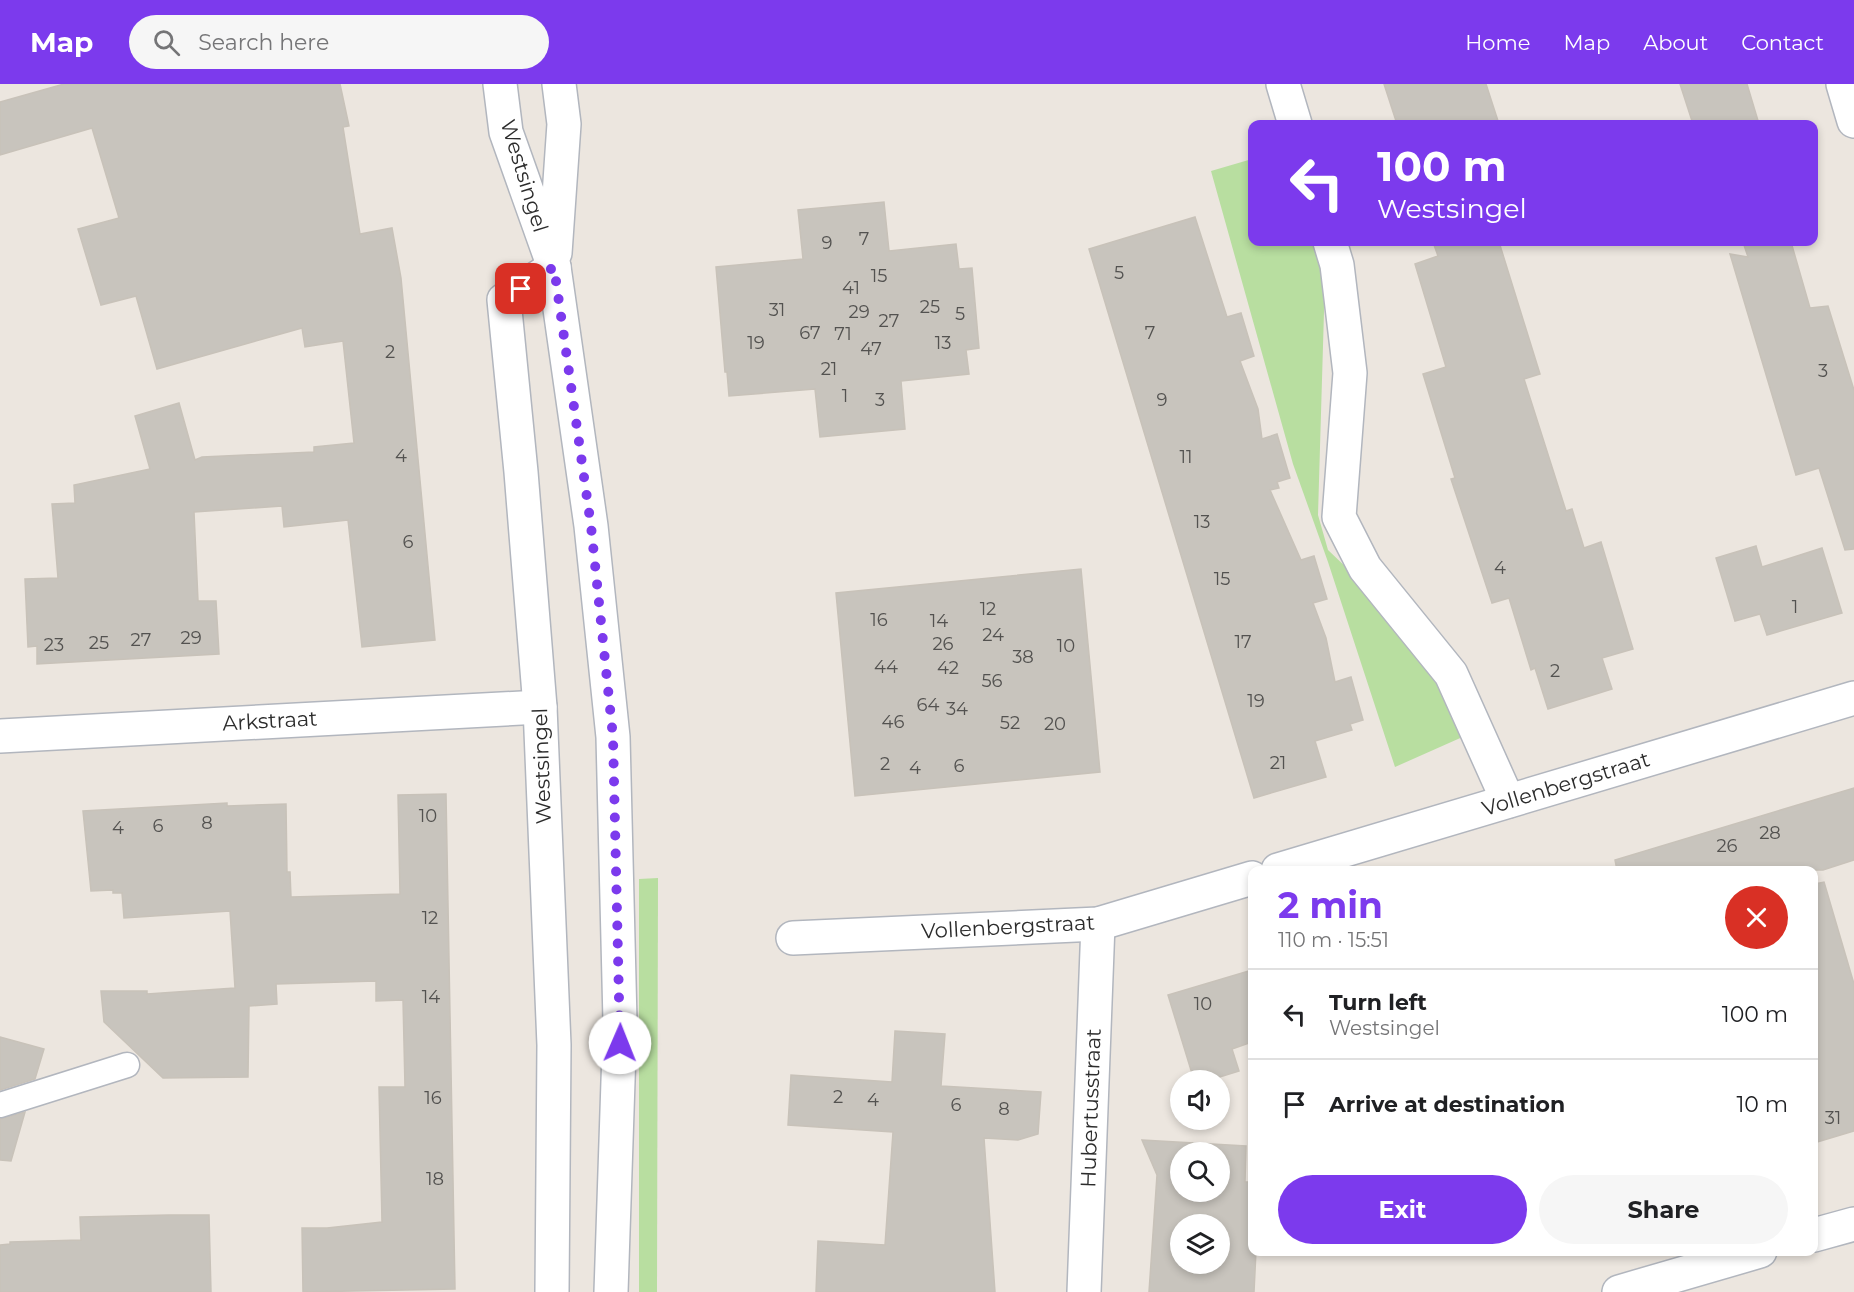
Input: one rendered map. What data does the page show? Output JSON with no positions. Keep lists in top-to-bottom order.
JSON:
{
  "streets": {
    "street": [
      "Westsingel",
      "Arkstraat",
      "Vollenbergstraat",
      "Hubertusstraat"
    ]
  },
  "crossings": [
    ["Westsingel", "Arkstraat"],
    ["Vollenbergstraat", "Hubertusstraat"]
  ],
  "house_numbers": [
    "7",
    "9",
    "5",
    "15",
    "41",
    "25",
    "31",
    "29",
    "5",
    "27",
    "67",
    "7",
    "71",
    "19",
    "13",
    "47",
    "2",
    "21",
    "3",
    "1",
    "3",
    "9",
    "4",
    "11",
    "13",
    "6",
    "4",
    "15",
    "1",
    "12",
    "16",
    "14",
    "24",
    "29",
    "27",
    "17",
    "25",
    "26",
    "23",
    "10",
    "38",
    "44",
    "42",
    "2",
    "56",
    "19",
    "64",
    "34",
    "46",
    "52",
    "20",
    "21",
    "2",
    "6",
    "4",
    "10",
    "8",
    "6",
    "4",
    "28",
    "26",
    "12",
    "14",
    "10",
    "2",
    "16",
    "4",
    "6",
    "8",
    "31",
    "18"
  ],
  "page": {
    "header": "Map",
    "search": "Search here",
    "nav": [
      "Home",
      "Map",
      "About",
      "Contact"
    ],
    "turn": ["100 m", "Westsingel"],
    "heading": ["2 min", "110 m · 15:51"],
    "list": [
      {
        "name": "Turn left",
        "note": "Westsingel",
        "value": "100 m"
      },
      {
        "name": "Arrive at destination",
        "value": "10 m"
      }
    ],
    "buttons": ["Exit", "Share"]
  }
}
